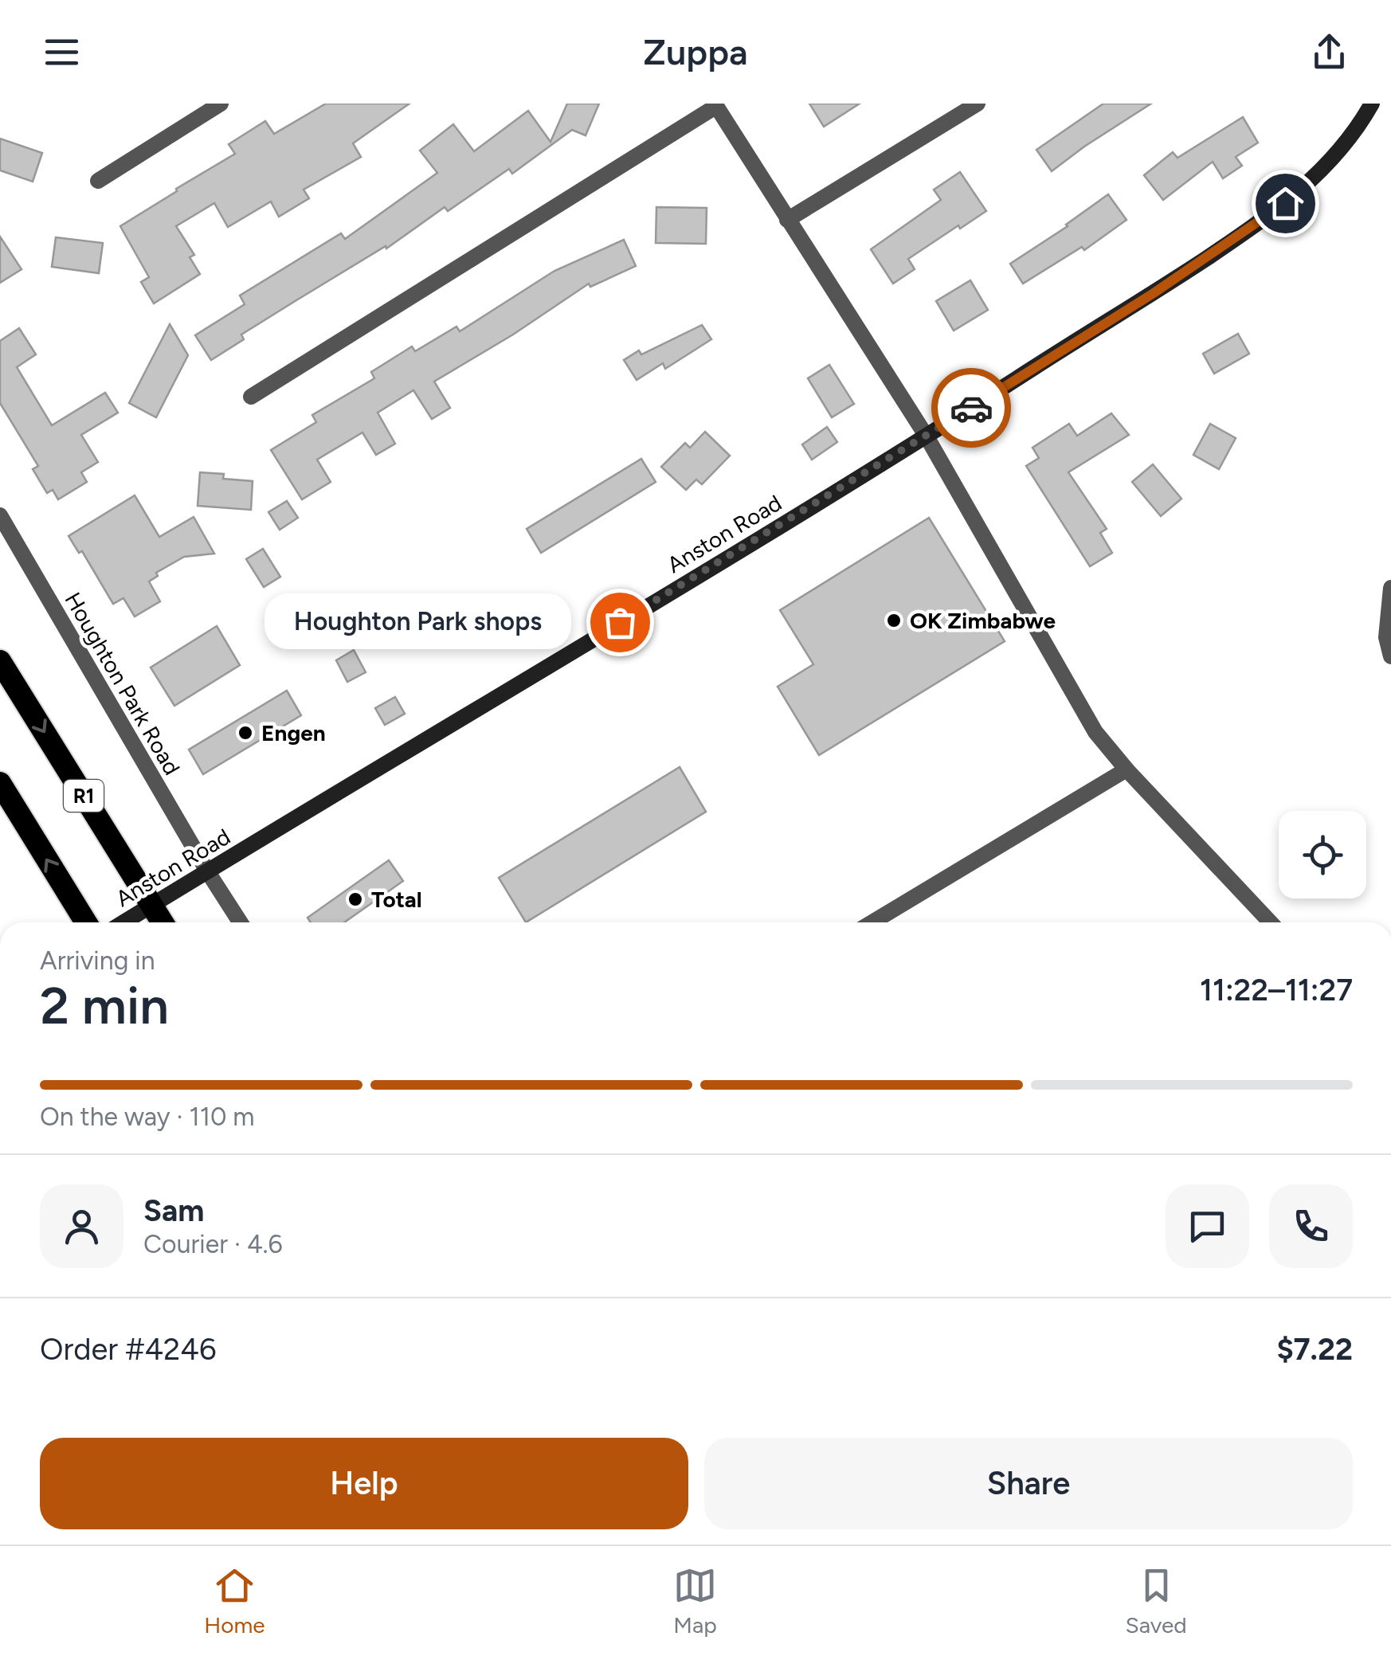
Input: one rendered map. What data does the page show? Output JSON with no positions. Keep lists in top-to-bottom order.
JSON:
{
  "streets": {
    "highway": ["R1"],
    "main road": ["Anston Road"],
    "street": ["Houghton Park Road"]
  },
  "crossings": [
    ["Anston Road", "Houghton Park Road"],
    ["Anston Road", "R1"]
  ],
  "places": [
    "OK Zimbabwe",
    "Houghton Park shops",
    "Engen",
    "Total"
  ],
  "page": {
    "header": "Zuppa",
    "bubble": "Houghton Park shops",
    "heading": ["2 min", "Arriving in", "11:22–11:27"],
    "panel": [
      "Sam",
      "Courier · 4.6",
      "Order #4246",
      "$7.22"
    ],
    "bar": "On the way · 110 m",
    "buttons": ["Help", "Share"],
    "tabs": ["Home", "Map", "Saved"]
  }
}
